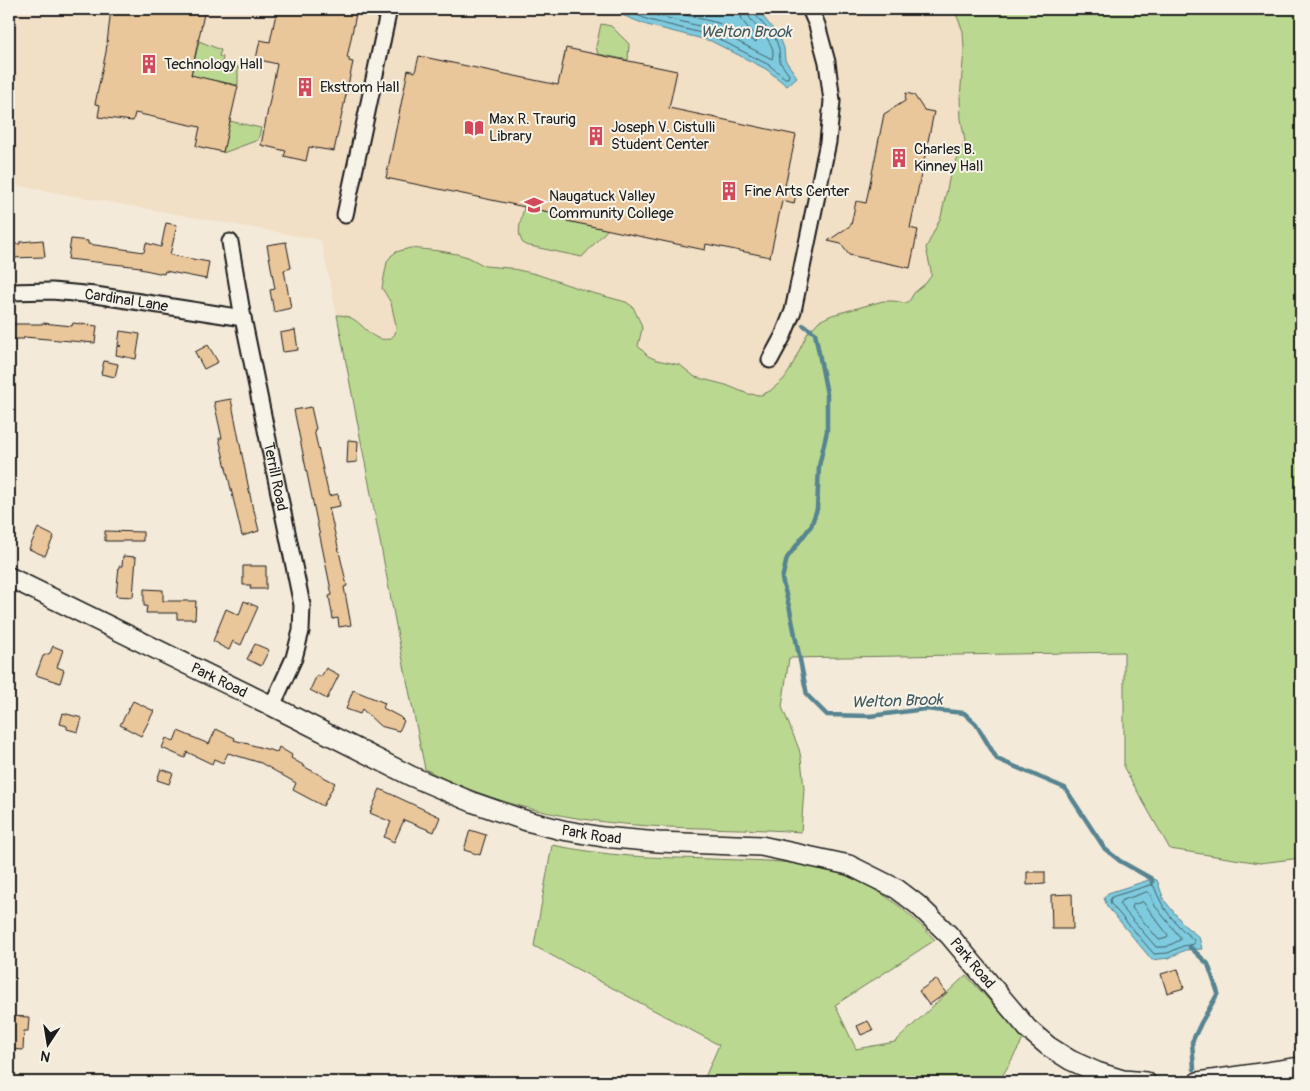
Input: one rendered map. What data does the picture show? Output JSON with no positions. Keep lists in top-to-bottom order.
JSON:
{
  "streets": {
    "main road": ["Park Road"],
    "street": ["Cardinal Lane", "Terrill Road"]
  },
  "crossings": [
    ["Cardinal Lane", "Terrill Road"],
    ["Terrill Road", "Park Road"]
  ],
  "water": ["Welton Brook"],
  "places": {
    "building": [
      "Technology Hall",
      "Ekstrom Hall",
      "Joseph V. Cistulli Student Center",
      "Charles B. Kinney Hall",
      "Fine Arts Center"
    ],
    "library": ["Max R. Traurig Library"],
    "school or university": ["Naugatuck Valley Community College"]
  },
  "north": "bottom"
}
